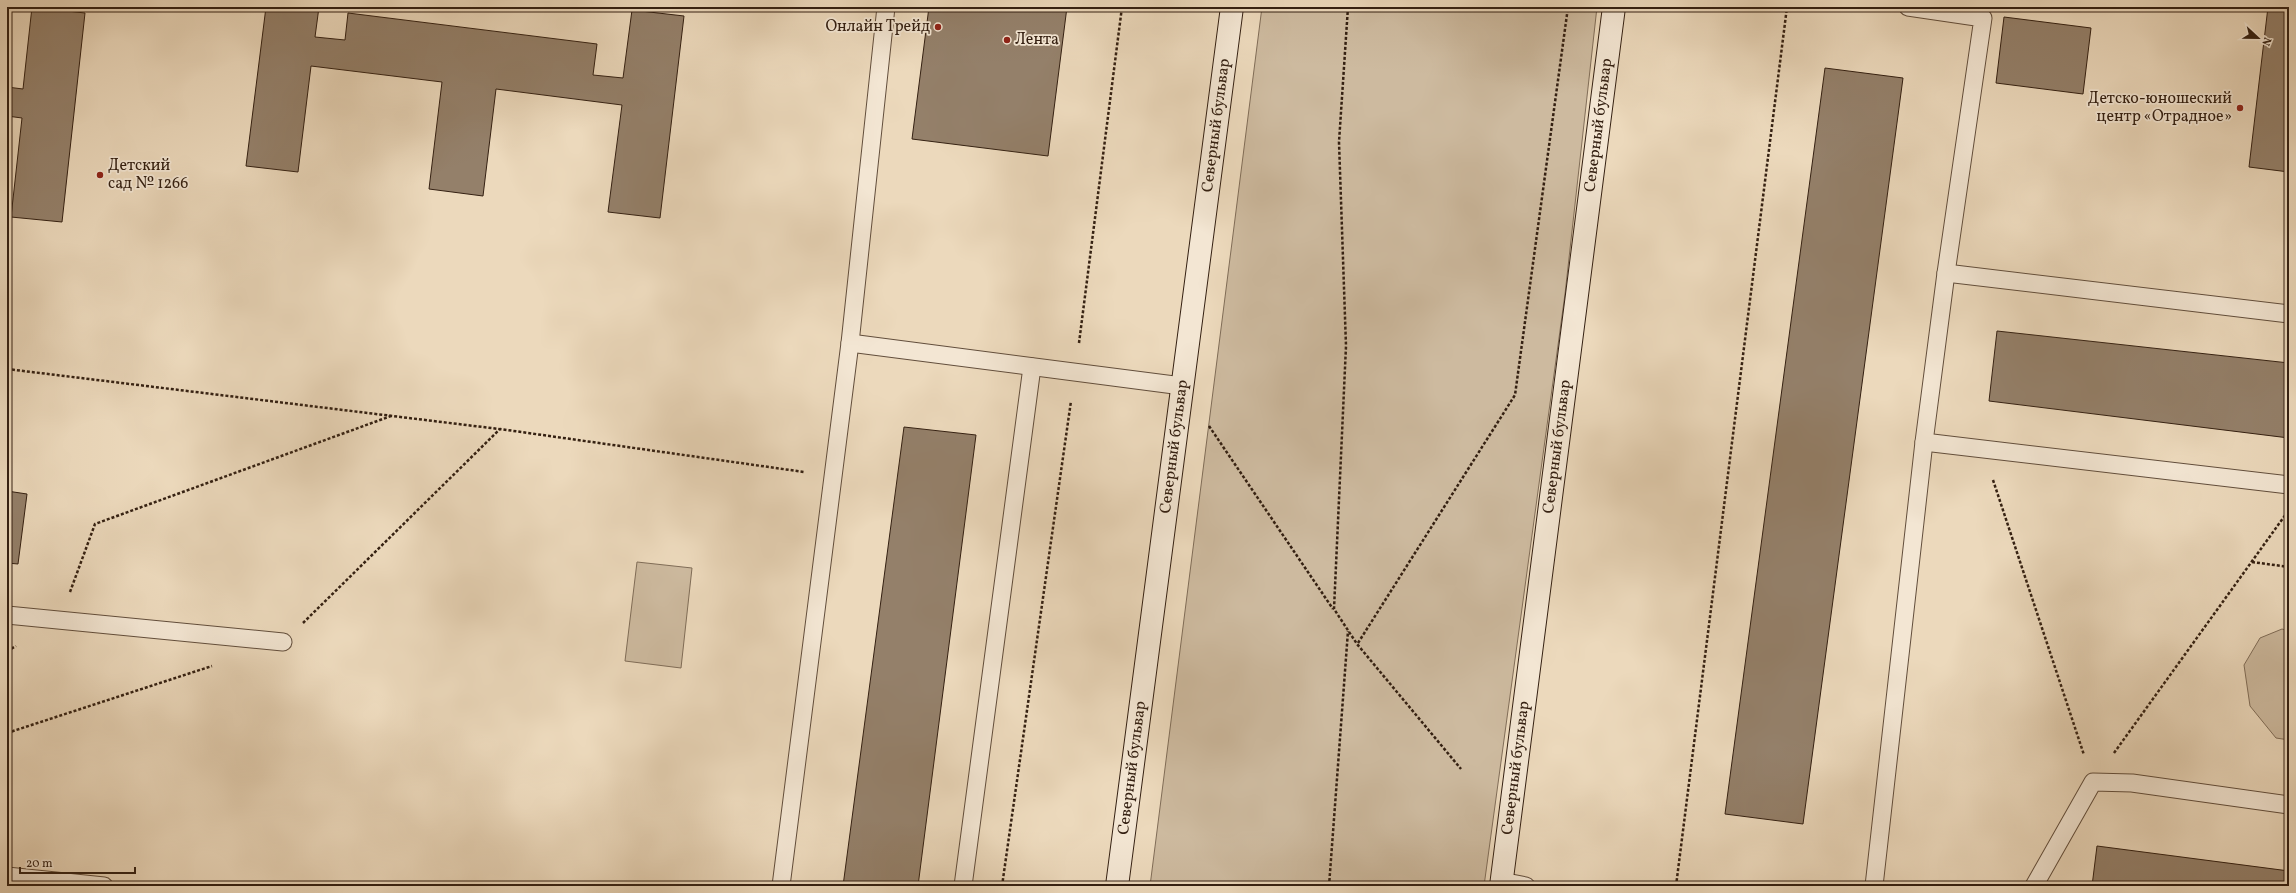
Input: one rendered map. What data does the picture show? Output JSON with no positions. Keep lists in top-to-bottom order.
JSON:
{
  "streets": {
    "main road": ["Северный бульвар"]
  },
  "places": [
    "Онлайн Трейд",
    "Лента",
    "Детско-юношеский центр «Отрадное»",
    "Детский сад № 1266"
  ],
  "scale_bar": "20 m",
  "north": "right"
}
